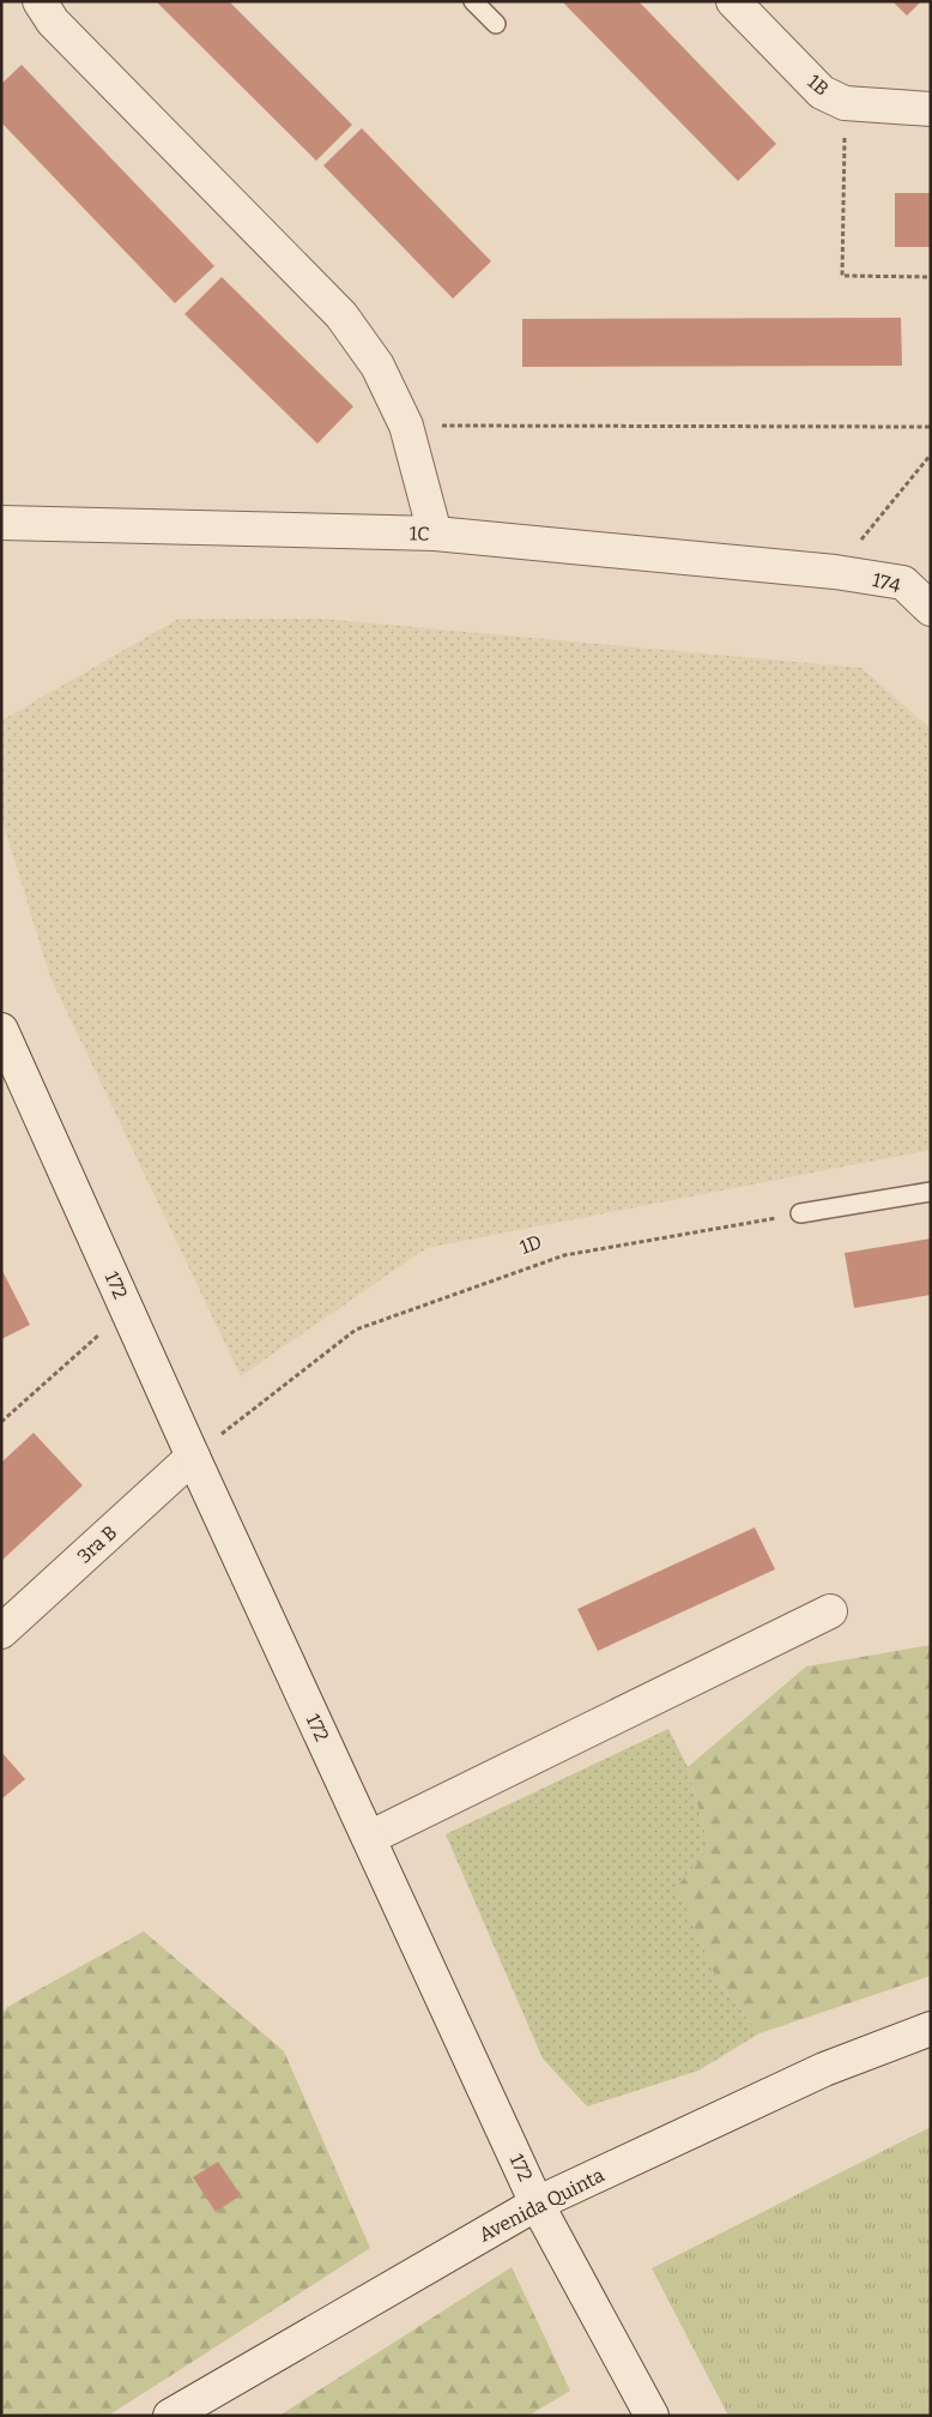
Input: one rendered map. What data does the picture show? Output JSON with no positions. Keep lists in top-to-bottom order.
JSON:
{
  "streets": {
    "street": [
      "1B",
      "1C",
      "174",
      "172",
      "3ra B",
      "Avenida Quinta"
    ],
    "path": ["1D"]
  },
  "crossings": [
    ["1C", "174"],
    ["1D", "172"],
    ["1D", "3ra B"],
    ["172", "3ra B"],
    ["172", "Avenida Quinta"]
  ]
}
